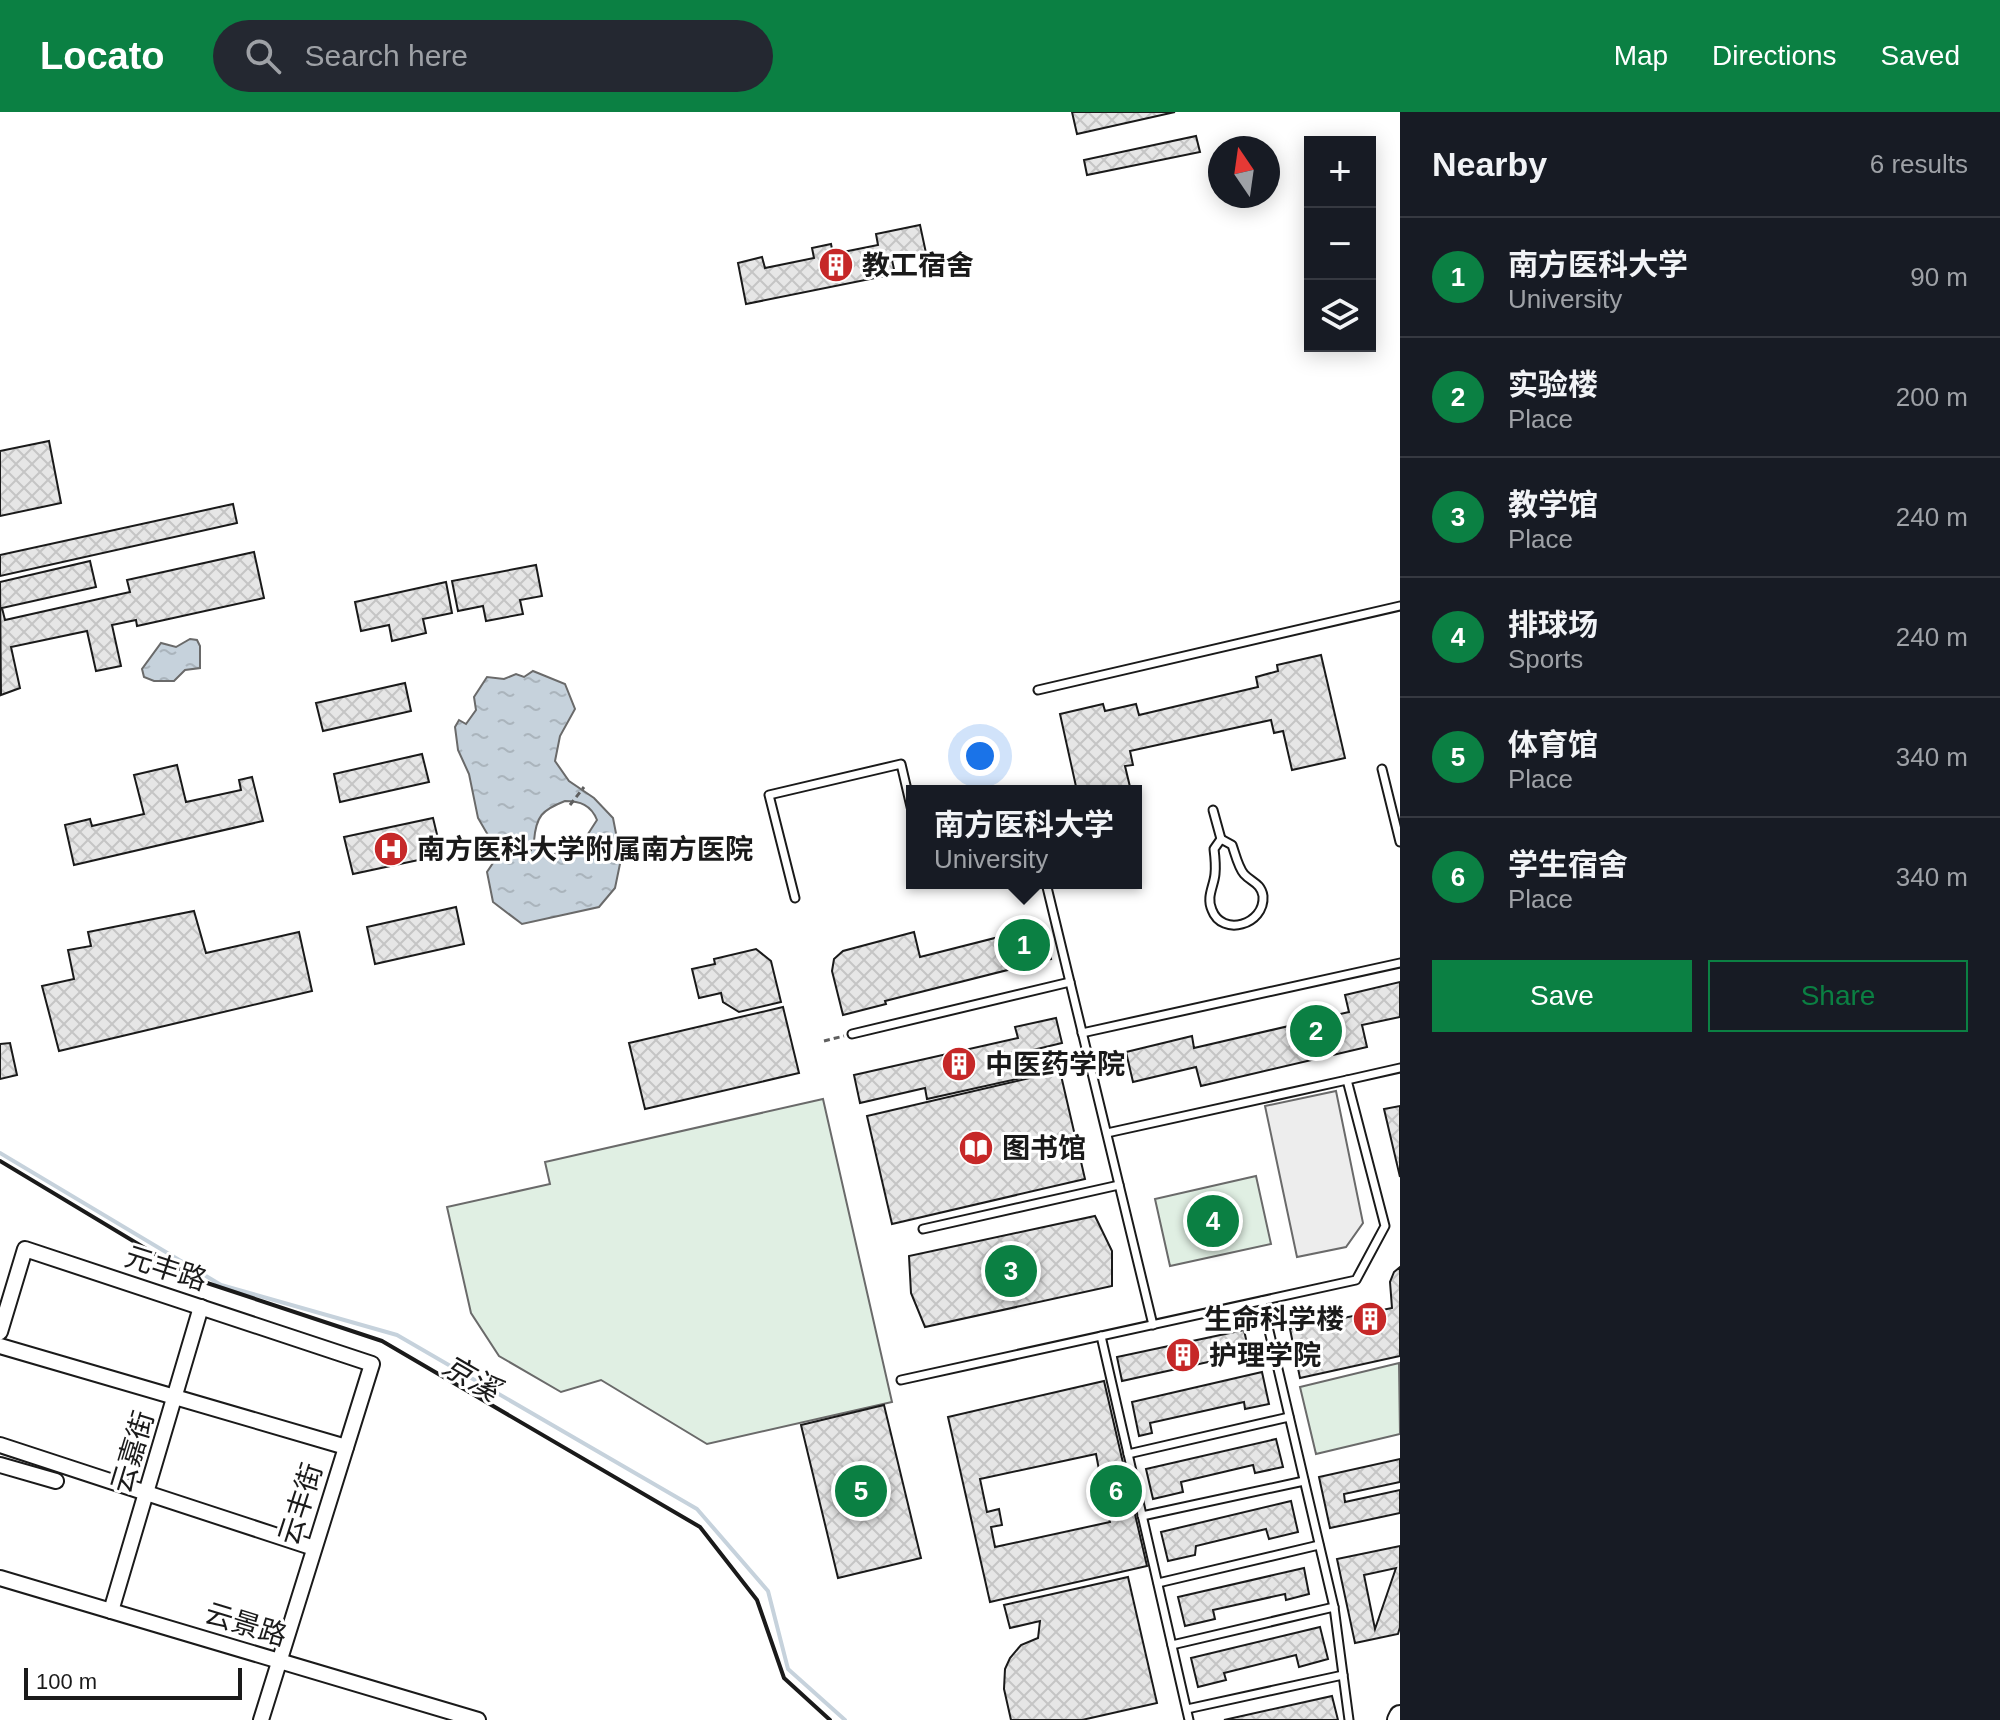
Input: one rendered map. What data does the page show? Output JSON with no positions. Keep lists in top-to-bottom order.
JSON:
{
  "streets": {
    "street": [
      "元丰路",
      "云嘉街",
      "云丰街",
      "云景路"
    ]
  },
  "crossings": [
    ["元丰路", "云嘉街"],
    ["元丰路", "云丰街"],
    ["云嘉街", "云景路"],
    ["云丰街", "云景路"]
  ],
  "water": ["京溪"],
  "places": {
    "building": [
      "教工宿舍",
      "中医药学院",
      "生命科学楼",
      "护理学院"
    ],
    "hospital": ["南方医科大学附属南方医院"],
    "library": ["图书馆"]
  },
  "scale_bar": "100 m",
  "north": "top",
  "page": {
    "header": "Locato",
    "search": "Search here",
    "nav": ["Map", "Directions", "Saved"],
    "heading": ["Nearby", "6 results"],
    "map_buttons": ["+", "−"],
    "list": [
      {
        "mark": "1",
        "name": "南方医科大学",
        "note": "University",
        "value": "90 m"
      },
      {
        "mark": "2",
        "name": "实验楼",
        "note": "Place",
        "value": "200 m"
      },
      {
        "mark": "3",
        "name": "教学馆",
        "note": "Place",
        "value": "240 m"
      },
      {
        "mark": "4",
        "name": "排球场",
        "note": "Sports",
        "value": "240 m"
      },
      {
        "mark": "5",
        "name": "体育馆",
        "note": "Place",
        "value": "340 m"
      },
      {
        "mark": "6",
        "name": "学生宿舍",
        "note": "Place",
        "value": "340 m"
      }
    ],
    "popup": ["南方医科大学", "University"],
    "pins": [
      "1",
      "2",
      "4",
      "3",
      "5",
      "6"
    ],
    "buttons": ["Save", "Share"],
    "scale": "100 m"
  }
}
